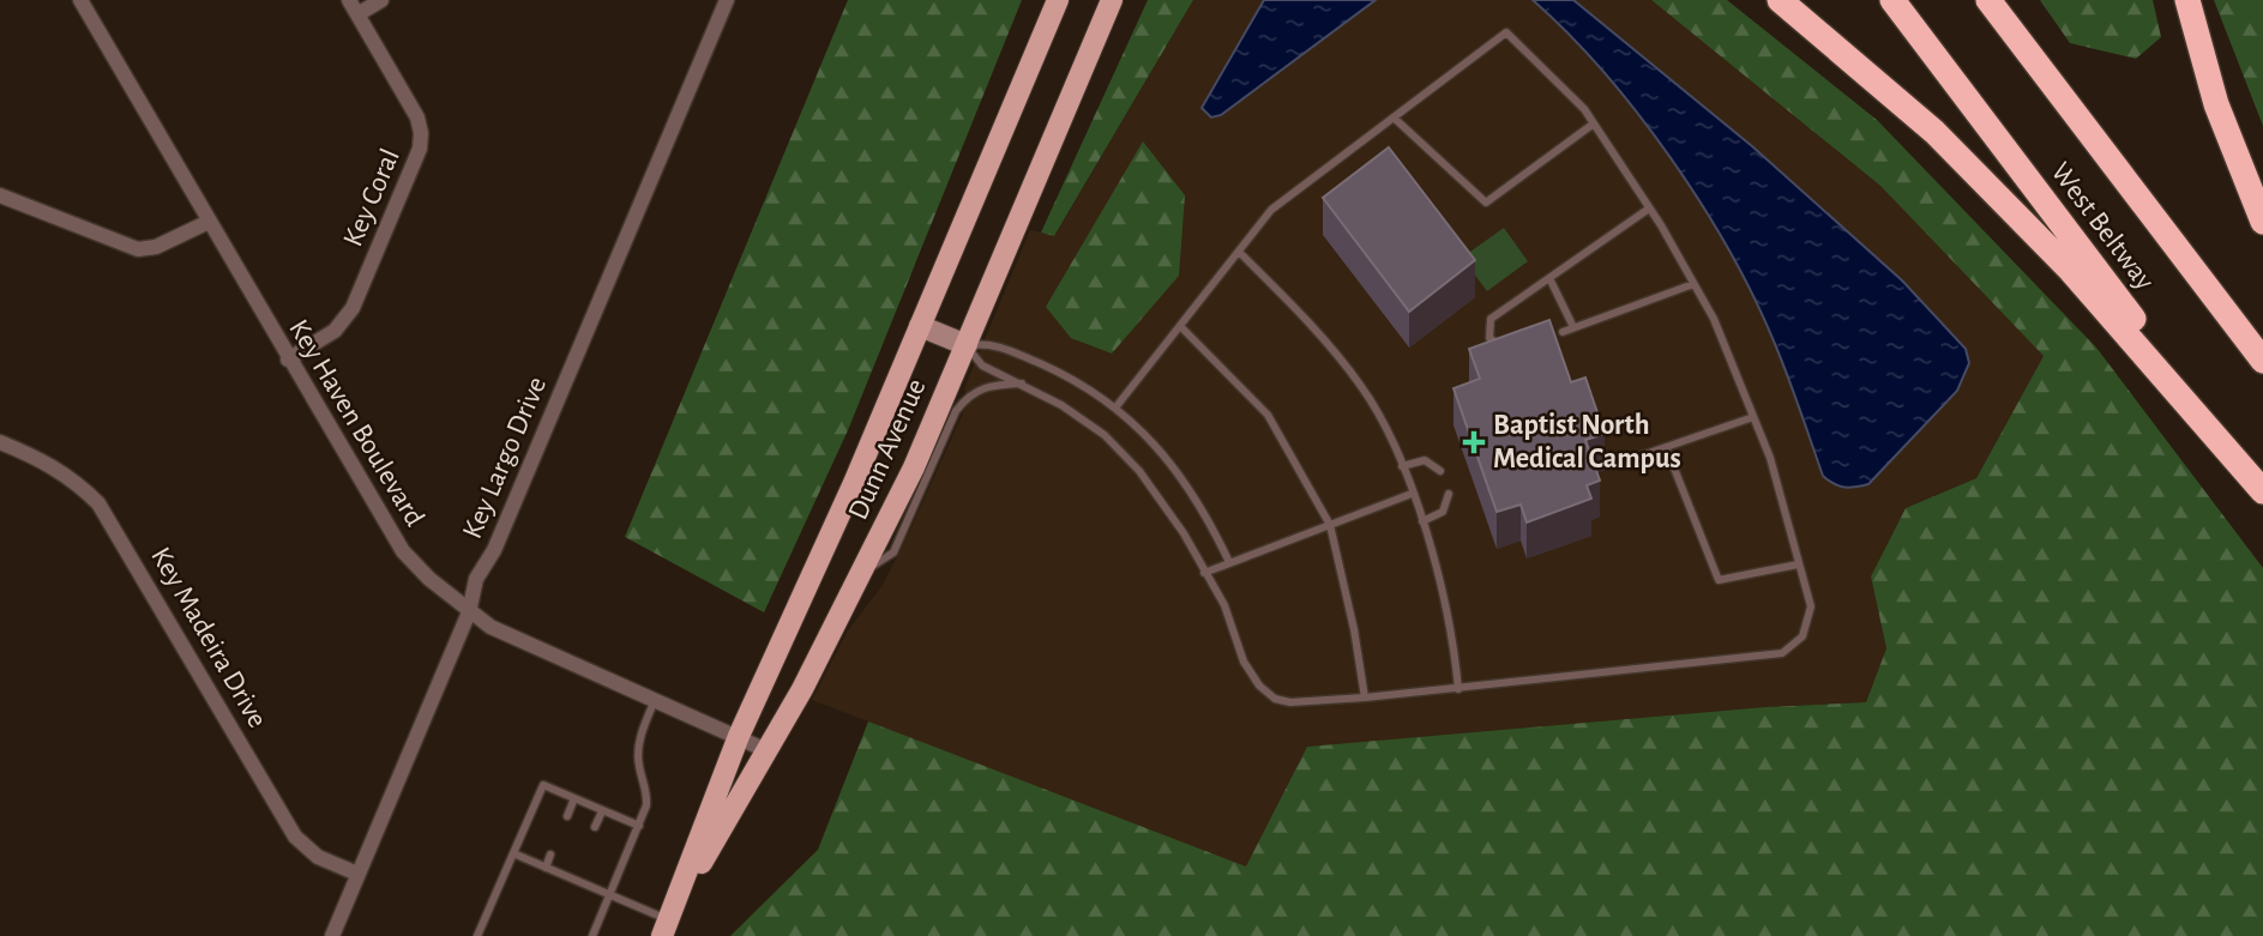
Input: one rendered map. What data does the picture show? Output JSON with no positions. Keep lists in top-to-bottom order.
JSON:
{
  "streets": {
    "highway": ["West Beltway"],
    "main road": ["Dunn Avenue"],
    "street": [
      "Key Coral",
      "Key Haven Boulevard",
      "Key Largo Drive",
      "Key Madeira Drive"
    ]
  },
  "crossings": [
    ["Key Coral", "Key Haven Boulevard"],
    ["Key Haven Boulevard", "Dunn Avenue"],
    ["Key Haven Boulevard", "Key Largo Drive"],
    ["Key Largo Drive", "Key Madeira Drive"]
  ],
  "places": {
    "health": ["Baptist North Medical Campus"]
  }
}
